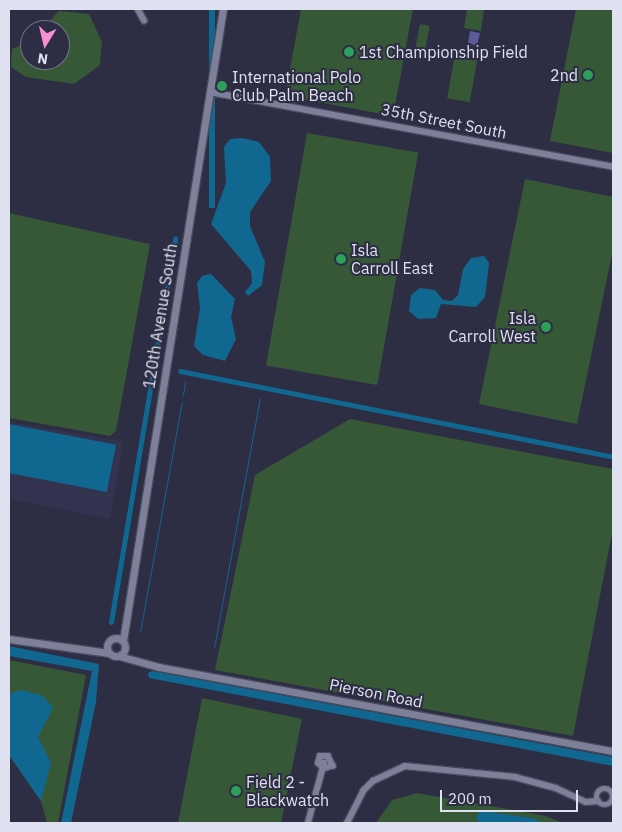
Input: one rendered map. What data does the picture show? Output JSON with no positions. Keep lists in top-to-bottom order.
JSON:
{
  "streets": {
    "street": ["35th Street South", "120th Avenue South", "Pierson Road"]
  },
  "crossings": [
    ["35th Street South", "120th Avenue South"],
    ["120th Avenue South", "Pierson Road"]
  ],
  "places": [
    "1st Championship Field",
    "2nd",
    "International Polo Club Palm Beach",
    "Isla Carroll East",
    "Isla Carroll West",
    "Field 2 - Blackwatch"
  ],
  "scale_bar": "200 m",
  "north": "bottom"
}
